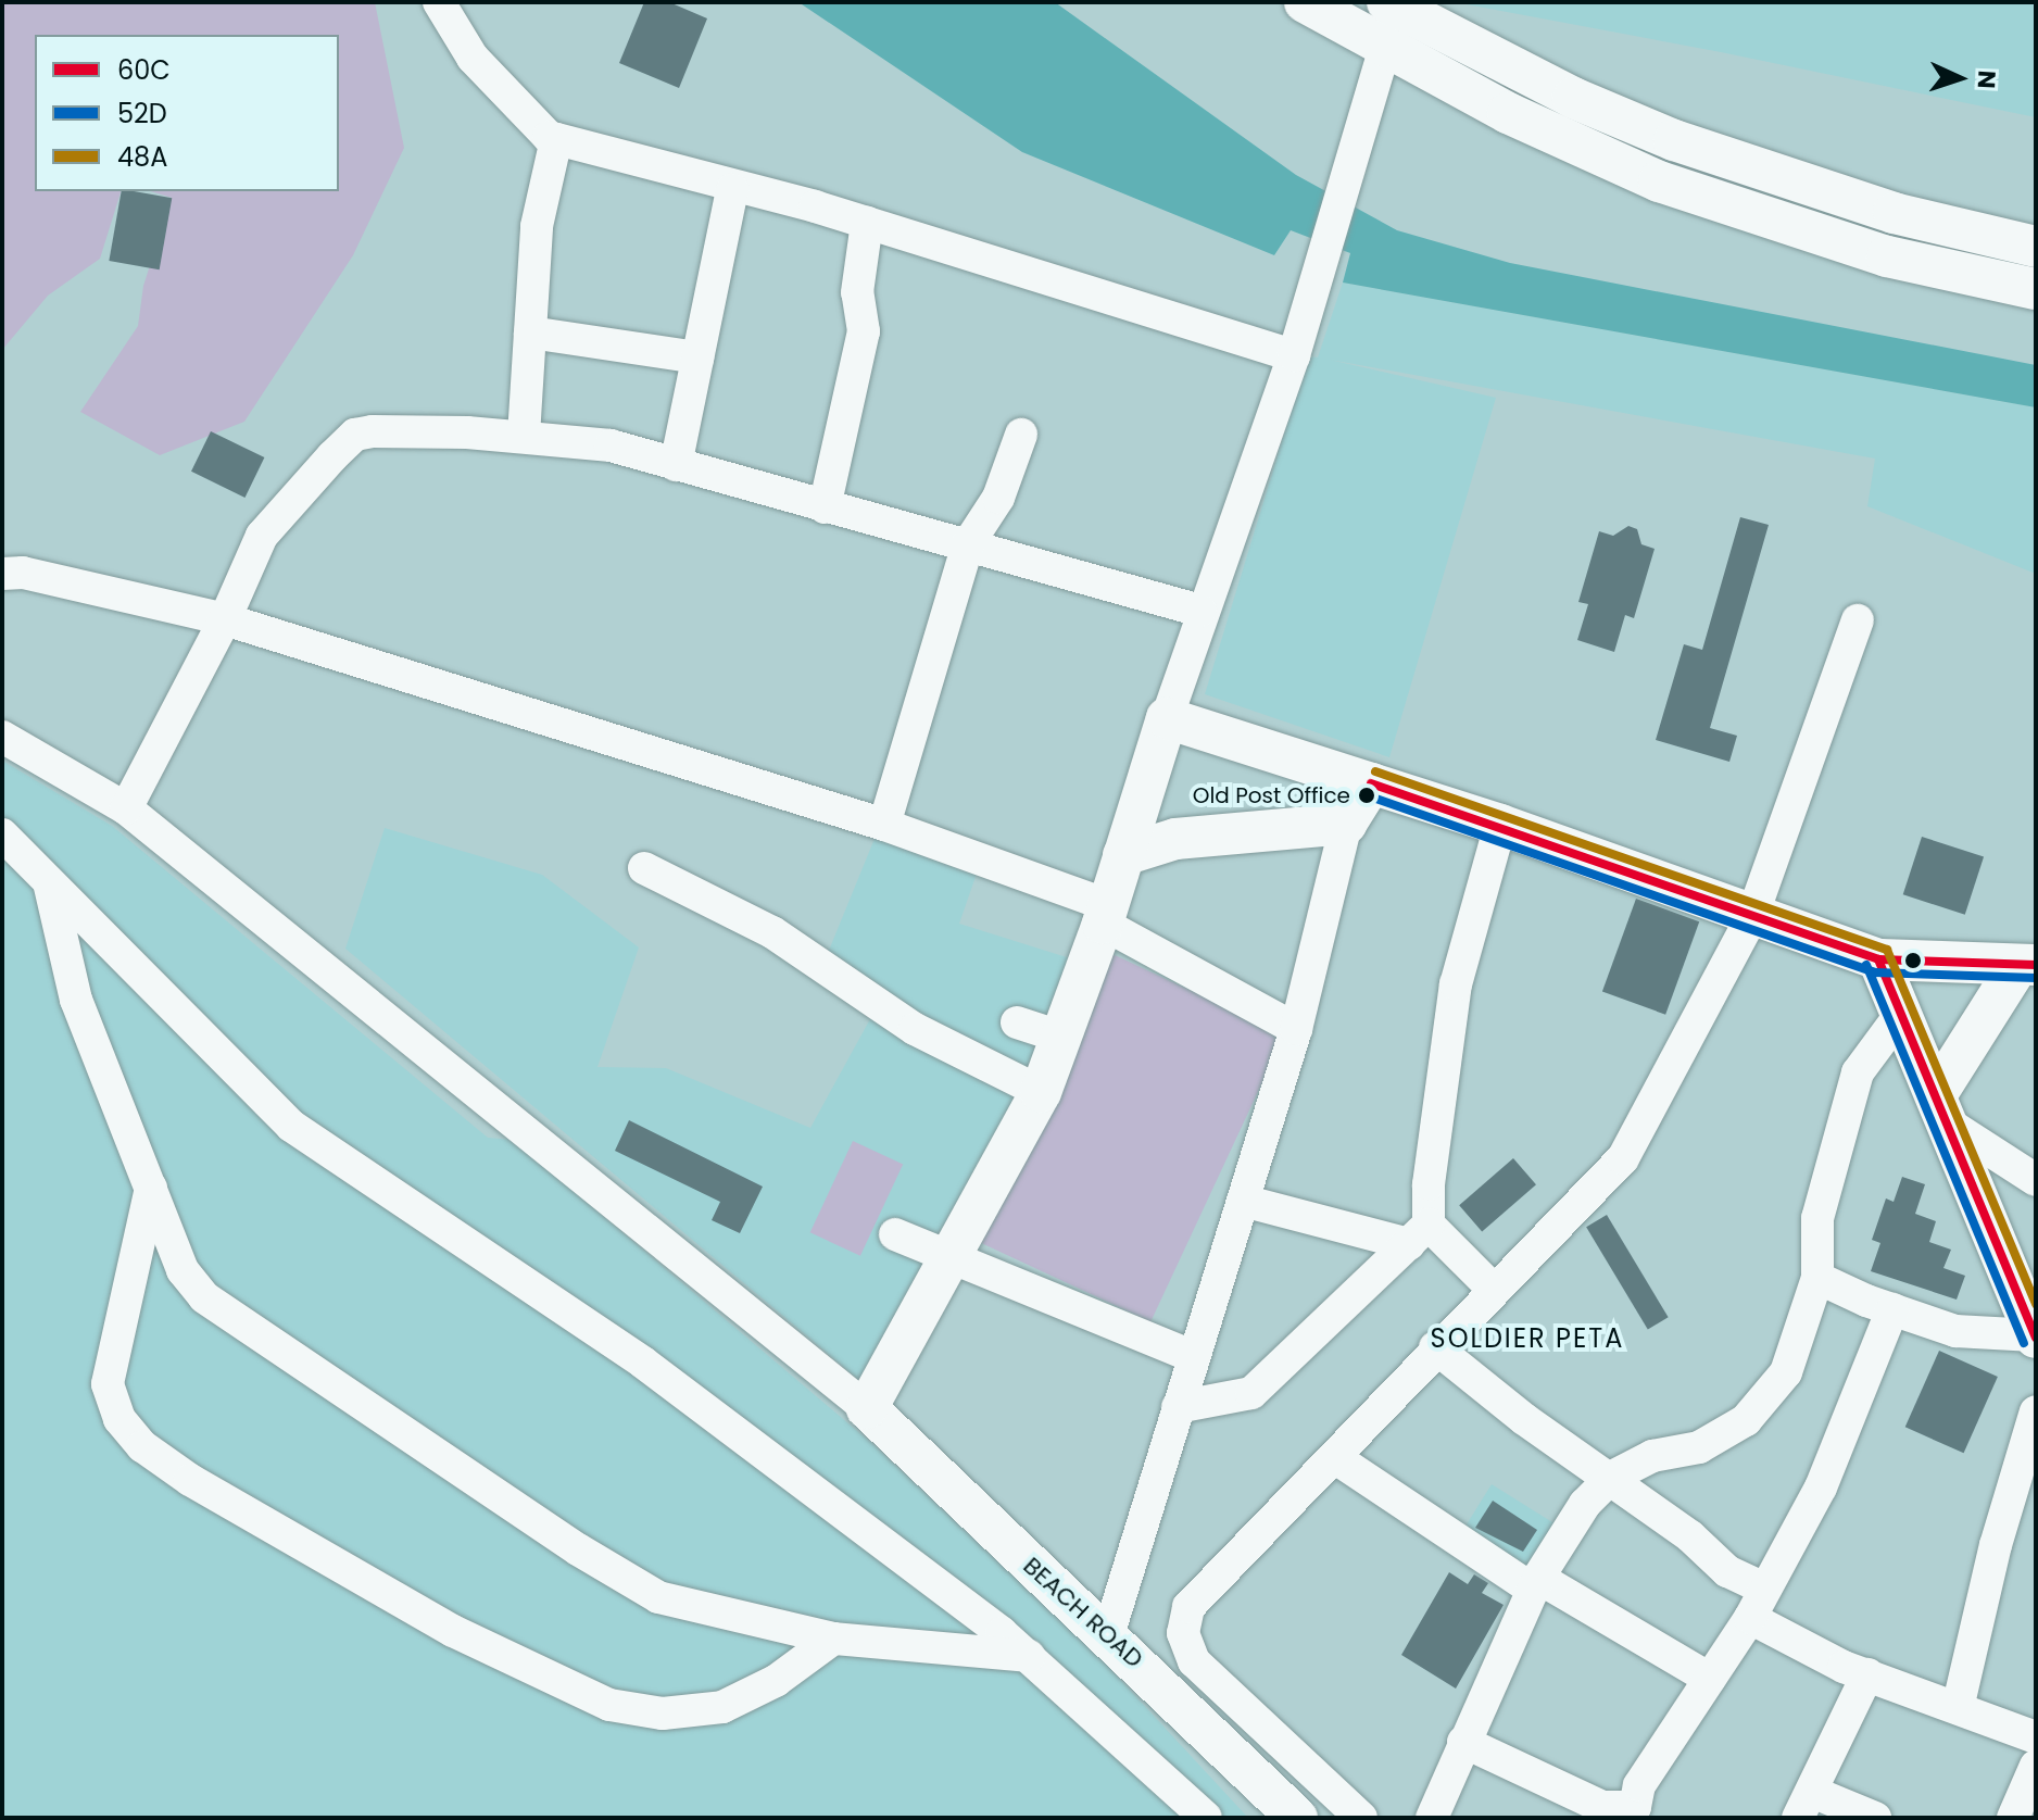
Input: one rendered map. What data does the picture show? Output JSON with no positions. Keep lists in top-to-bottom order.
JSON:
{
  "streets": {
    "main road": ["BEACH ROAD"]
  },
  "districts": ["SOLDIER PETA"],
  "places": ["Old Post Office"],
  "lines": ["transit line 48A", "transit line 60C", "transit line 52D"],
  "legend": ["60C", "52D", "48A"],
  "north": "right"
}
